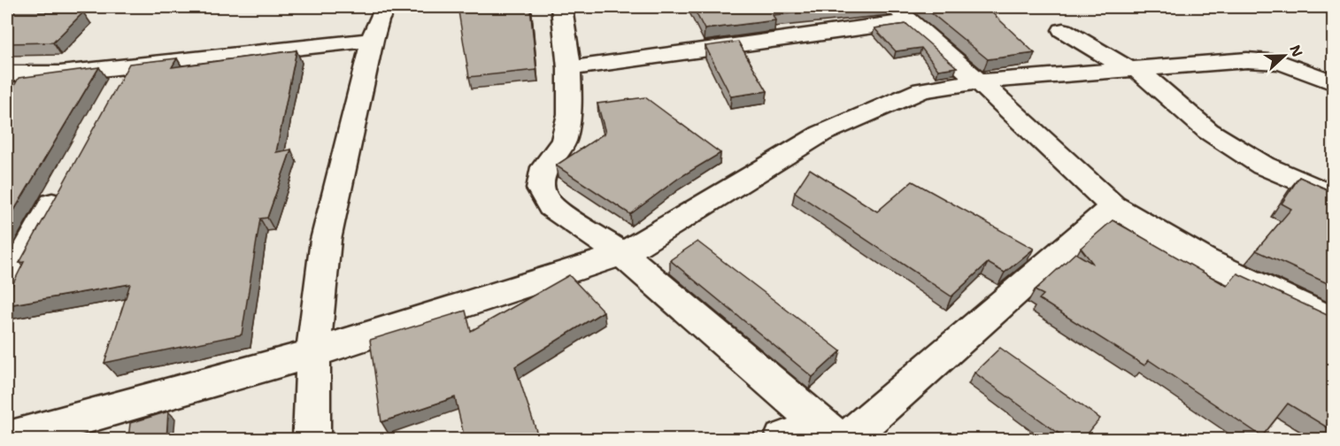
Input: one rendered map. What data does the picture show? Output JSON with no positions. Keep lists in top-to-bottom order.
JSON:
{
  "north": "right"
}
